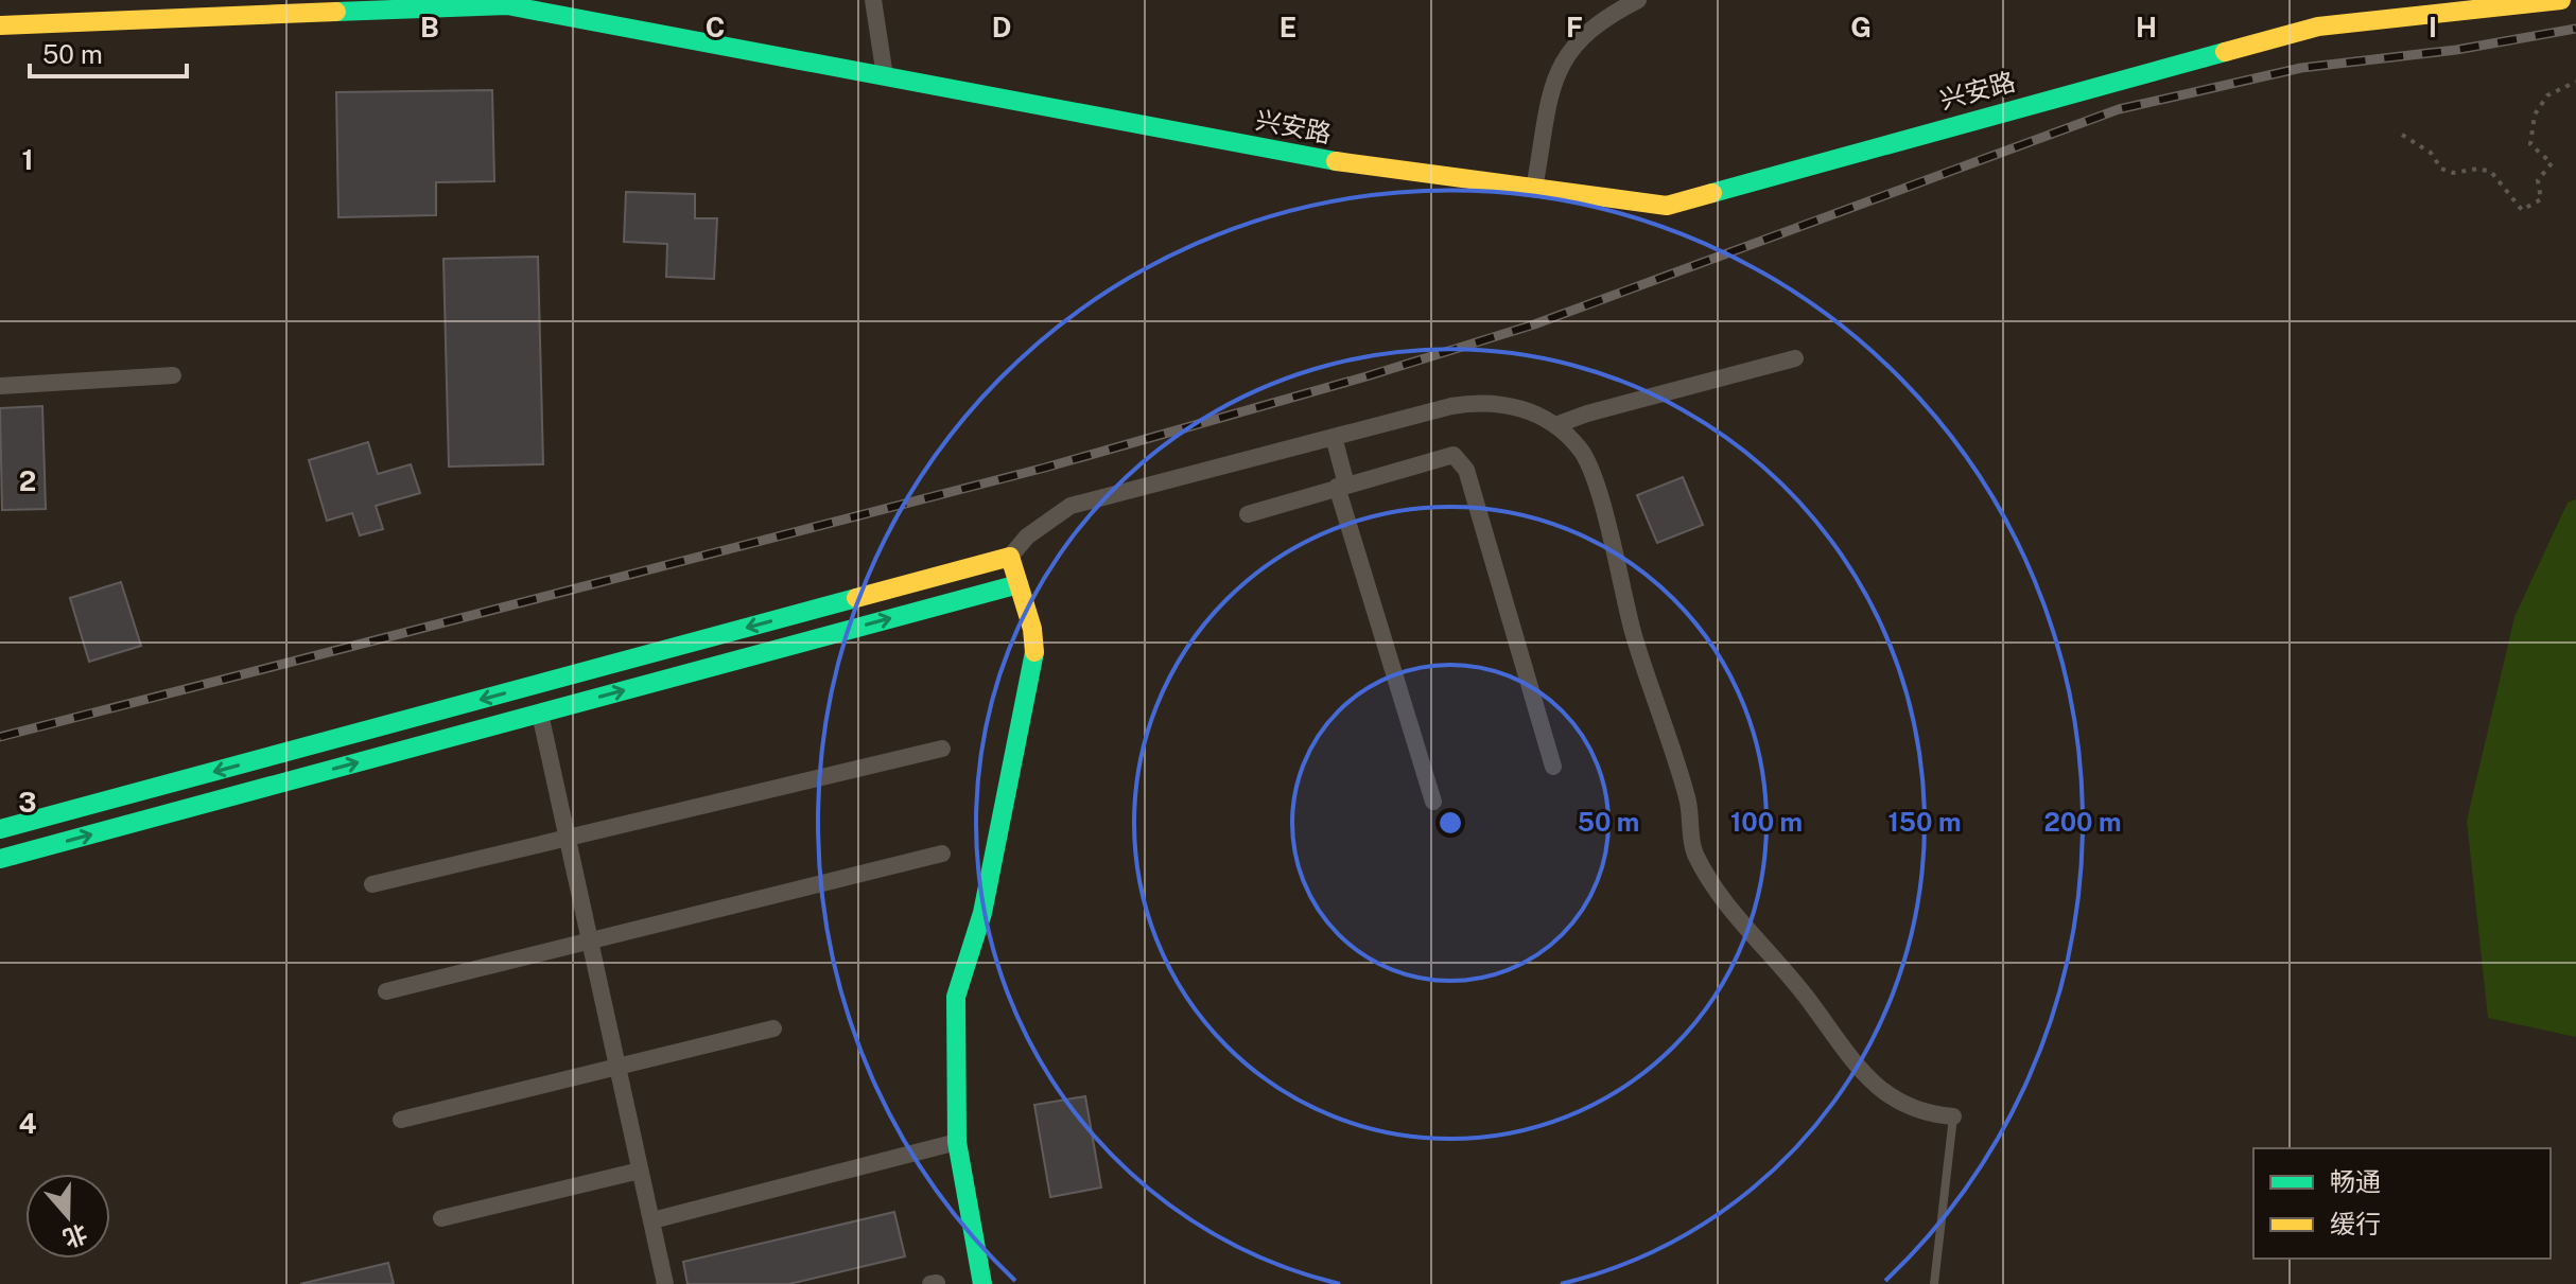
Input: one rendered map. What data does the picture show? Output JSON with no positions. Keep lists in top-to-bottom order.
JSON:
{
  "streets": {
    "street": ["兴安路"]
  },
  "legend": ["畅通", "缓行"],
  "scale_bar": "50 m",
  "north": "bottom",
  "grid": {
    "columns": [
      "B",
      "C",
      "D",
      "E",
      "F",
      "G",
      "H",
      "I"
    ],
    "rows": [
      "1",
      "2",
      "3",
      "4"
    ]
  },
  "rings": [
    "50 m",
    "100 m",
    "150 m",
    "200 m"
  ]
}
